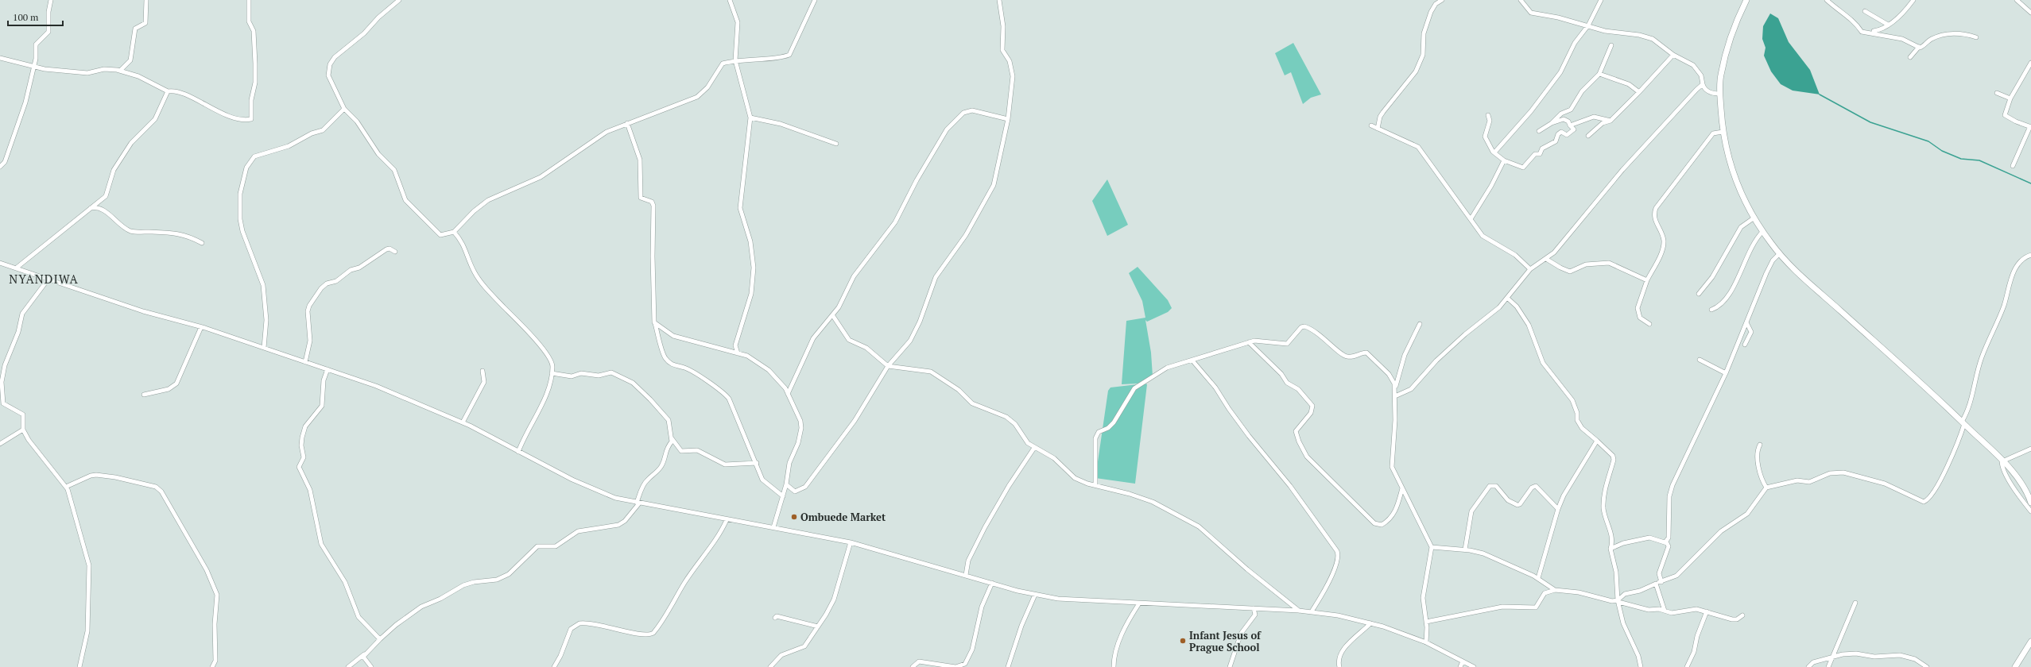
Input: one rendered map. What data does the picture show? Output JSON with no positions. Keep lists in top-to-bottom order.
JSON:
{
  "districts": ["NYANDIWA"],
  "places": ["Ombuede Market", "Infant Jesus of Prague School"],
  "scale_bar": "100 m"
}
